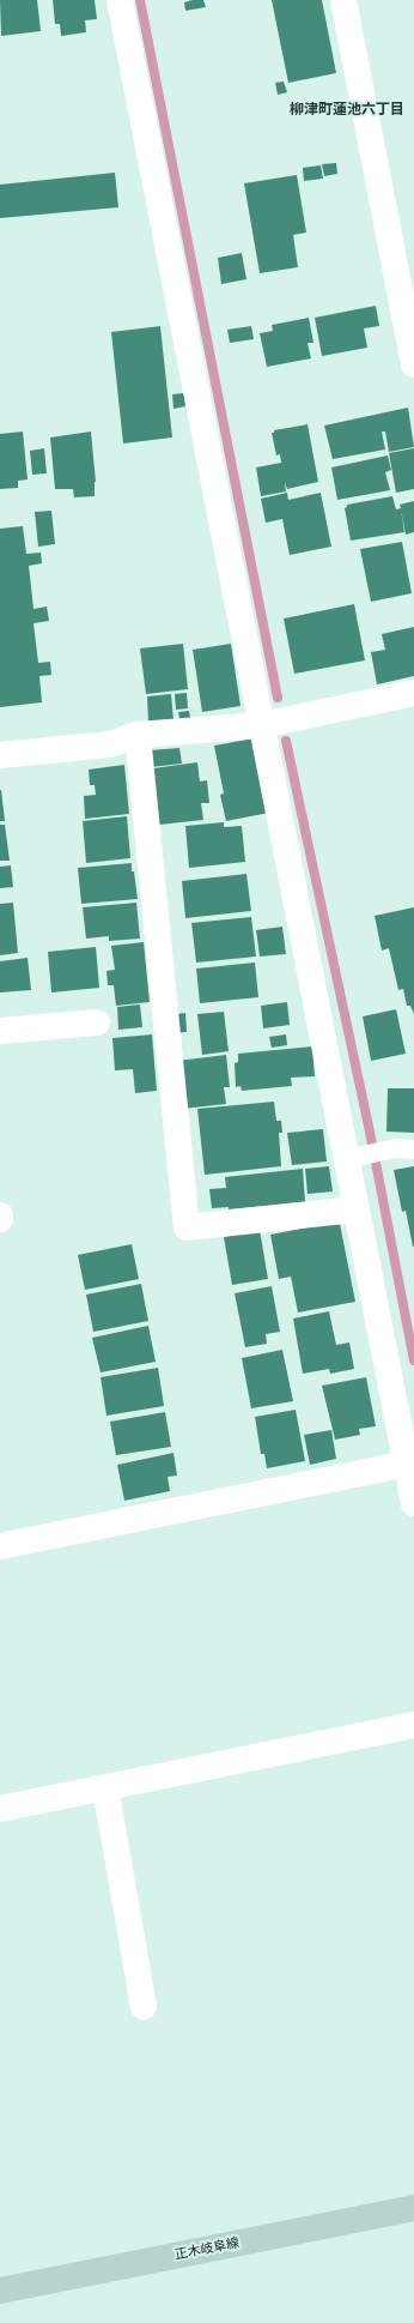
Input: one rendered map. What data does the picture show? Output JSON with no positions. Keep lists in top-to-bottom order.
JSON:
{
  "streets": {
    "main road": ["正木岐阜線"]
  },
  "districts": ["柳津町蓮池六丁目"]
}
